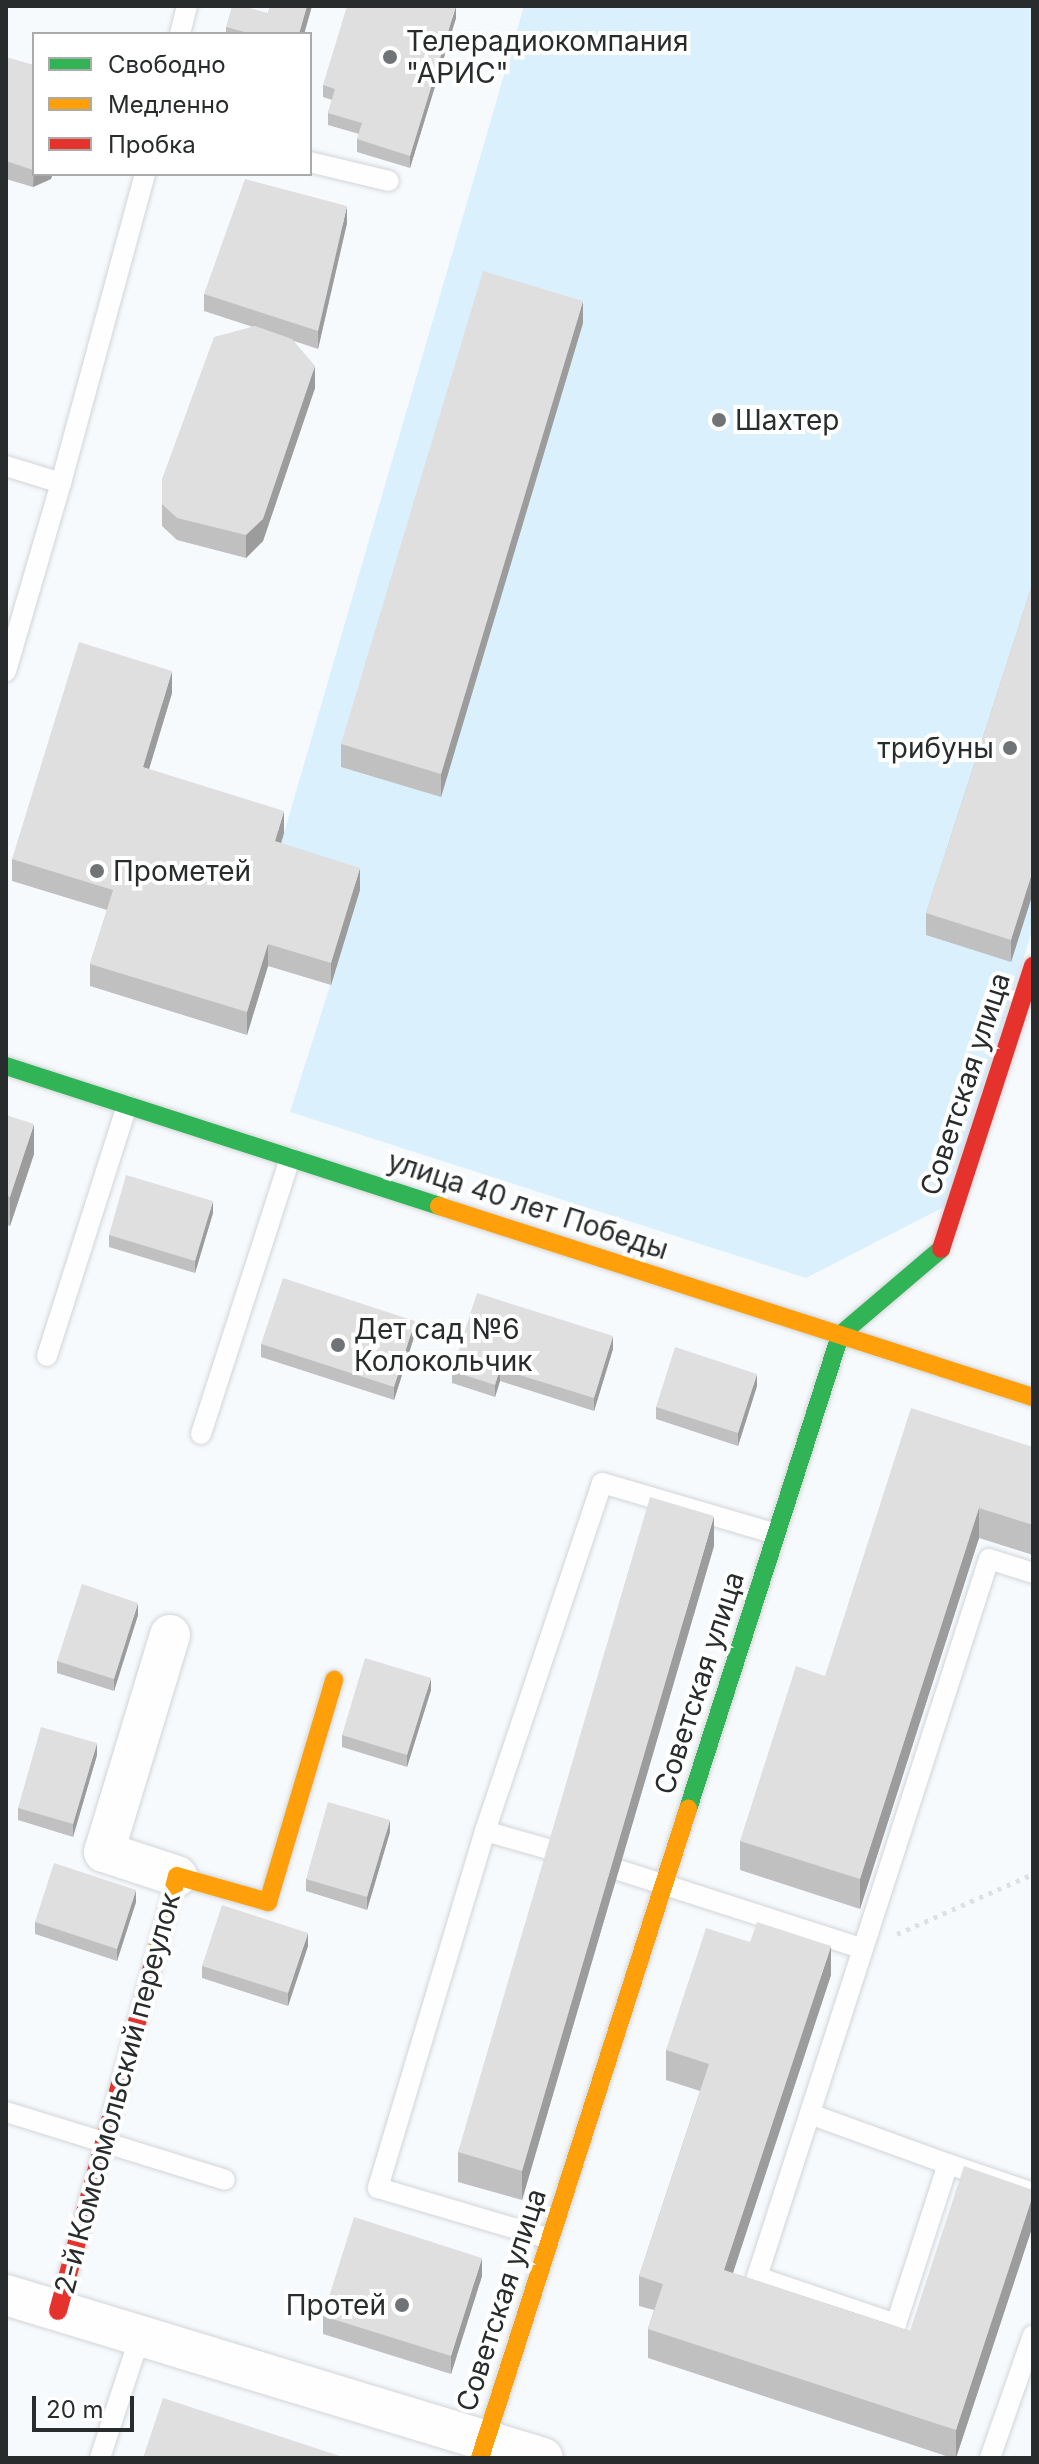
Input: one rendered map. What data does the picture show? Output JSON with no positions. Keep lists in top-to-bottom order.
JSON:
{
  "streets": {
    "street": ["Советская улица", "улица 40 лет Победы", "2-й Комсомольский переулок"]
  },
  "crossings": [
    ["Советская улица", "улица 40 лет Победы"]
  ],
  "places": [
    "Телерадиокомпания \"АРИС\"",
    "Шахтер",
    "трибуны",
    "Прометей",
    "Дет сад №6 Колокольчик",
    "Протей"
  ],
  "legend": ["Свободно", "Медленно", "Пробка"],
  "scale_bar": "20 m"
}
